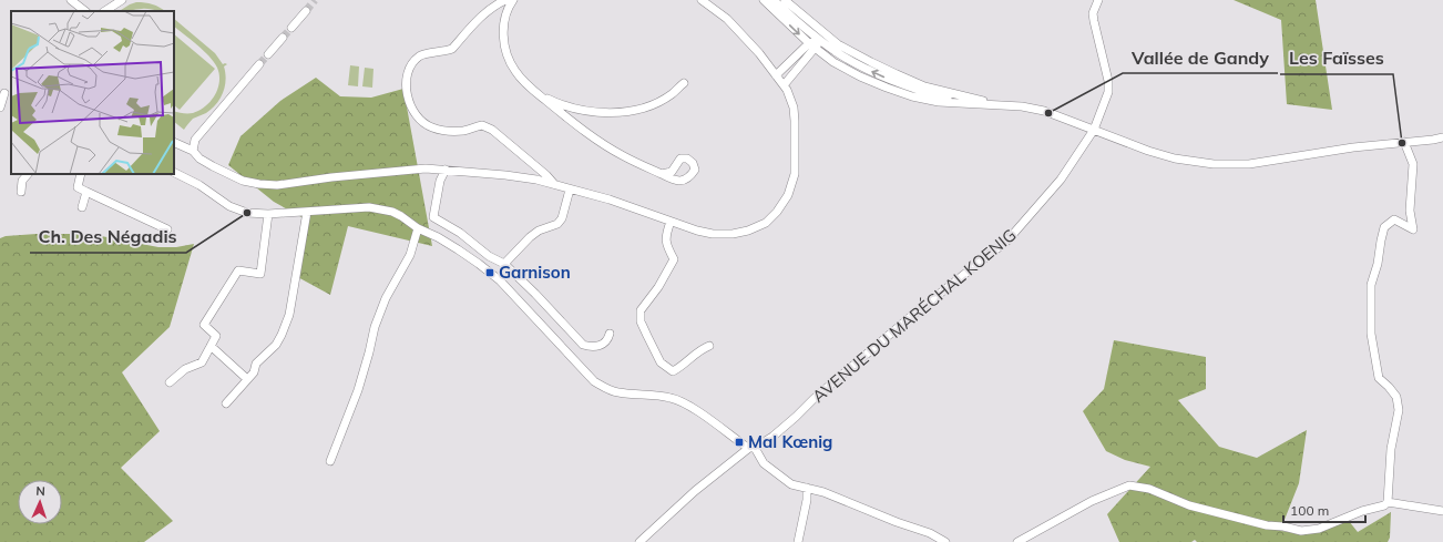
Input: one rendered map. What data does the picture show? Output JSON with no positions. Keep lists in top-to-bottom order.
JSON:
{
  "streets": {
    "street": ["AVENUE DU MARÉCHAL KOENIG"]
  },
  "places": {
    "other": ["Vallée de Gandy", "Les Faïsses", "Ch. Des Négadis"],
    "transit": ["Garnison", "Mal Kœnig"]
  },
  "scale_bar": "100 m",
  "north": "top"
}
